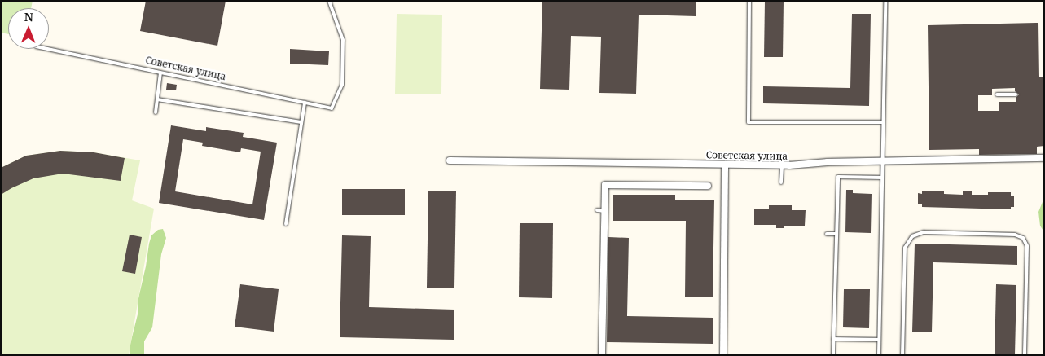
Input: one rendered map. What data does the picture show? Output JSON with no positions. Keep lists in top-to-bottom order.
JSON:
{
  "streets": {
    "street": ["Советская улица"]
  },
  "north": "top"
}
